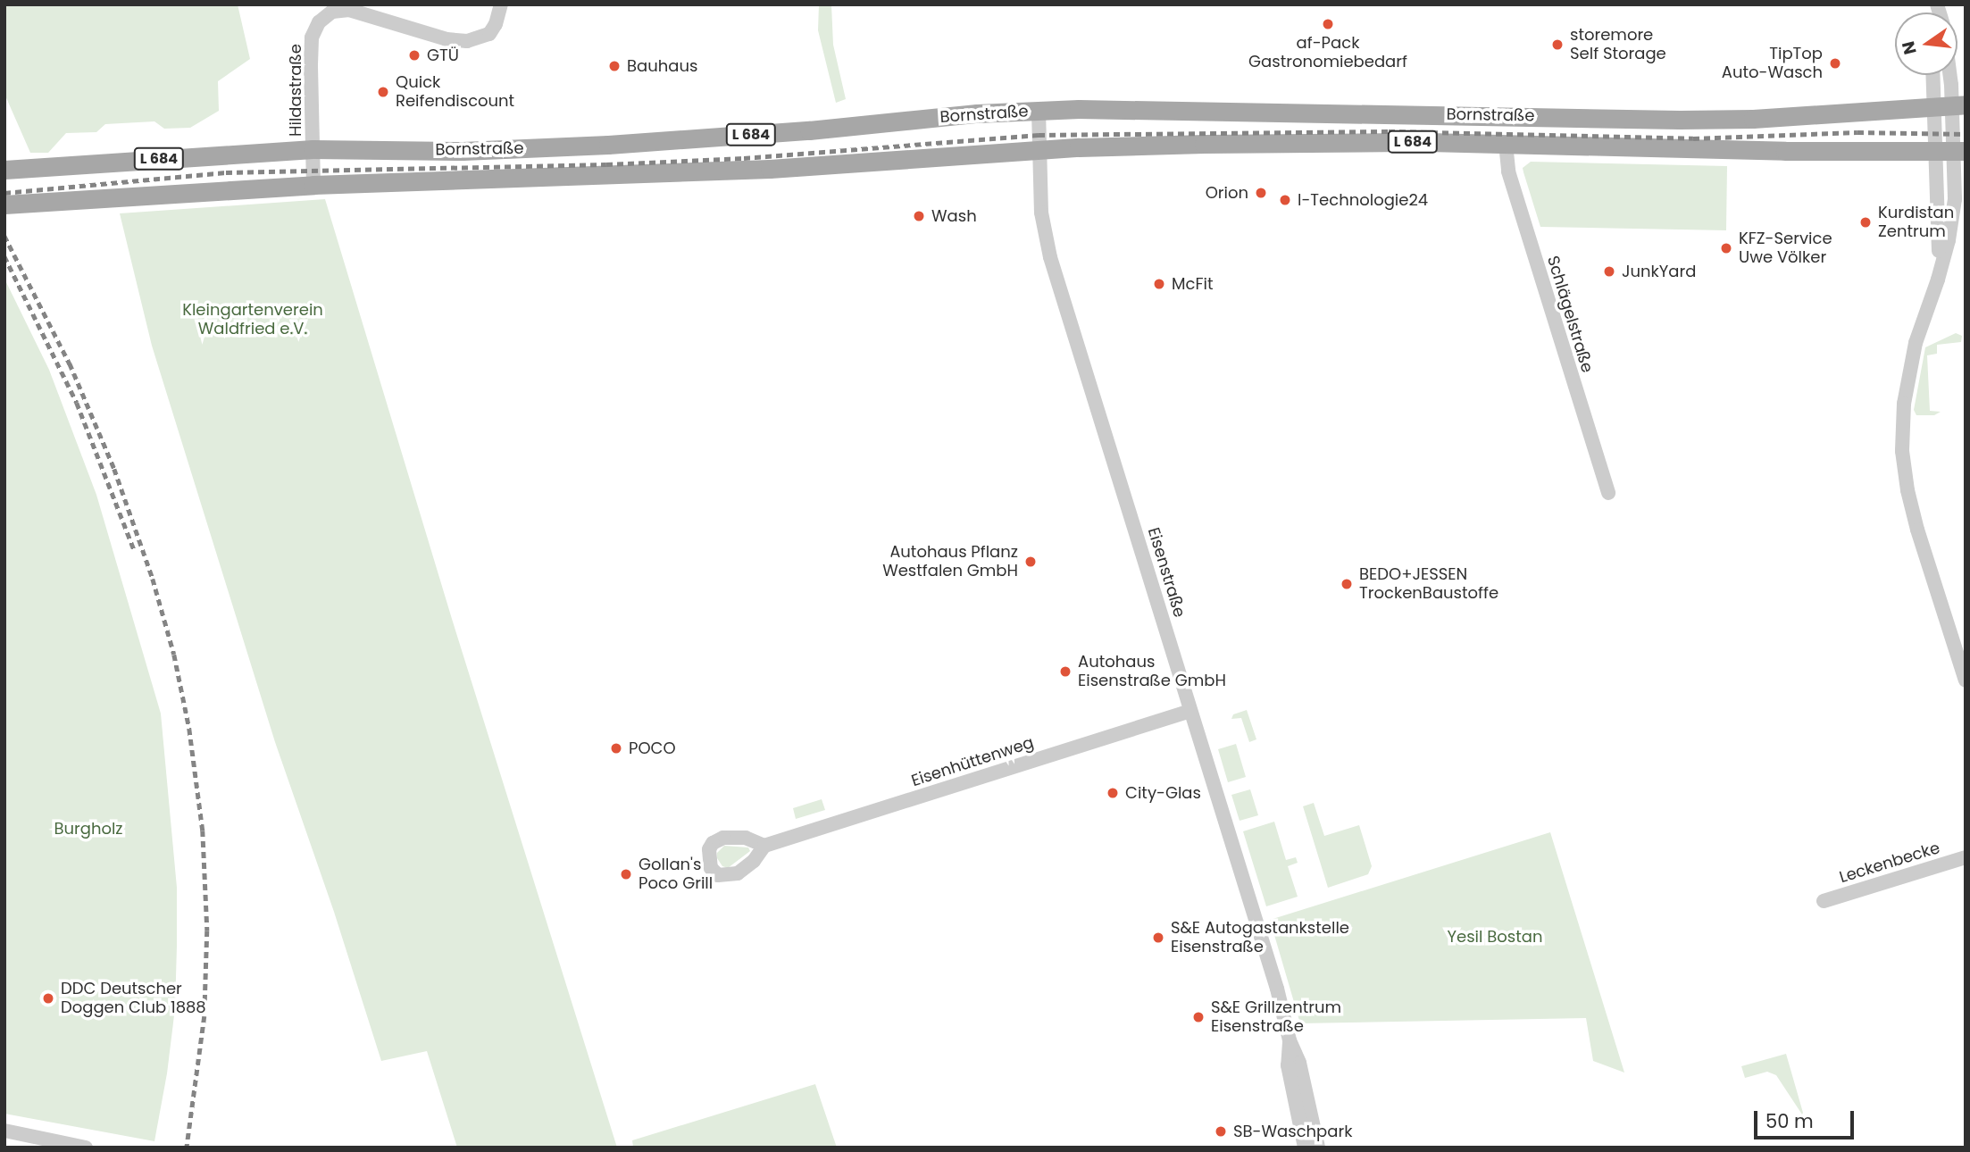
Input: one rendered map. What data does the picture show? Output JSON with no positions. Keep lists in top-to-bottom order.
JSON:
{
  "streets": {
    "main road": ["Bornstraße", "L 684"],
    "street": [
      "Hildastraße",
      "Schlägelstraße",
      "Eisenstraße",
      "Eisenhüttenweg",
      "Leckenbecke"
    ]
  },
  "crossings": [
    ["Hildastraße", "Bornstraße"],
    ["Bornstraße", "Schlägelstraße"],
    ["Bornstraße", "Eisenstraße"],
    ["Eisenstraße", "Eisenhüttenweg"]
  ],
  "parks": ["Kleingartenverein Waldfried e.V.", "Burgholz", "Yesil Bostan"],
  "places": [
    "af-Pack Gastronomiebedarf",
    "storemore Self Storage",
    "GTÜ",
    "TipTop Auto-Wasch",
    "Bauhaus",
    "Quick Reifendiscount",
    "Orion",
    "I-Technologie24",
    "Wash",
    "Kurdistan Zentrum",
    "KFZ-Service Uwe Völker",
    "JunkYard",
    "McFit",
    "Autohaus Pflanz Westfalen GmbH",
    "BEDO+JESSEN TrockenBaustoffe",
    "Autohaus Eisenstraße GmbH",
    "POCO",
    "City-Glas",
    "Gollan's Poco Grill",
    "S&E Autogastankstelle Eisenstraße",
    "DDC Deutscher Doggen Club 1888",
    "S&E Grillzentrum Eisenstraße",
    "SB-Waschpark"
  ],
  "scale_bar": "50 m",
  "north": "left"
}
